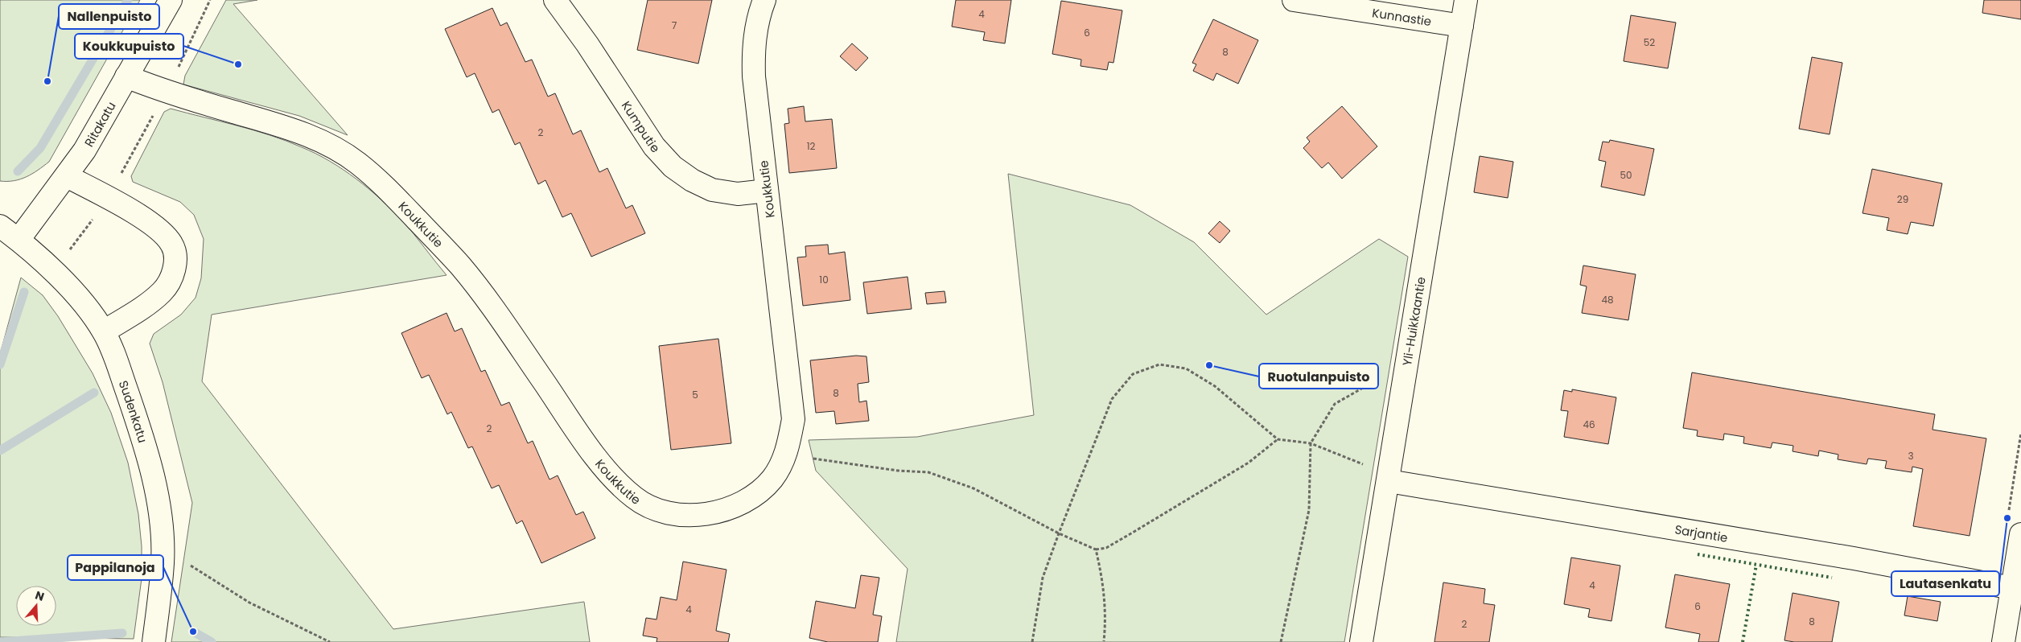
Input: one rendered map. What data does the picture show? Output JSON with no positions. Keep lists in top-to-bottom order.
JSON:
{
  "streets": {
    "street": [
      "Kunnastie",
      "Ritakatu",
      "Kumputie",
      "Koukkutie",
      "Yli-Huikkaantie",
      "Sudenkatu",
      "Sarjantie"
    ]
  },
  "crossings": [
    ["Kunnastie", "Yli-Huikkaantie"],
    ["Ritakatu", "Koukkutie"],
    ["Ritakatu", "Sudenkatu"],
    ["Kumputie", "Koukkutie"],
    ["Yli-Huikkaantie", "Sarjantie"]
  ],
  "places": [
    "Koukkupuisto",
    "Nallenpuisto",
    "Ruotulanpuisto",
    "Lautasenkatu",
    "Pappilanoja"
  ],
  "house_numbers": [
    "4",
    "7",
    "6",
    "52",
    "8",
    "2",
    "12",
    "50",
    "29",
    "10",
    "48",
    "8",
    "5",
    "46",
    "2",
    "3",
    "4",
    "6",
    "4",
    "8",
    "2"
  ],
  "north": "top"
}
